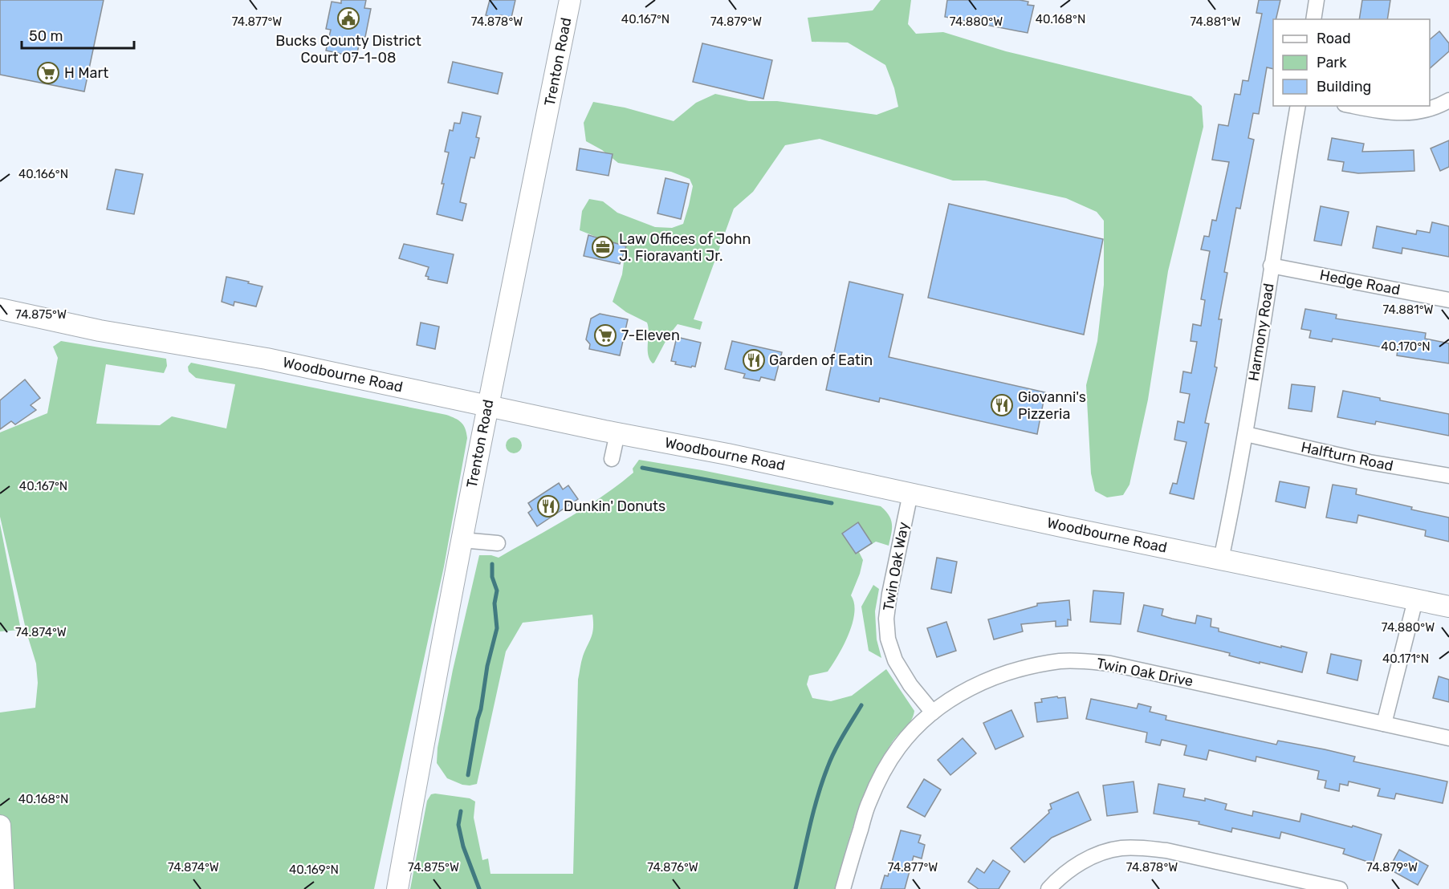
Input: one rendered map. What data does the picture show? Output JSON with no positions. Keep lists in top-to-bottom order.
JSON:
{
  "streets": {
    "main road": ["Trenton Road", "Woodbourne Road"],
    "street": [
      "Hedge Road",
      "Harmony Road",
      "Halfturn Road",
      "Twin Oak Way",
      "Twin Oak Drive"
    ]
  },
  "crossings": [
    ["Trenton Road", "Woodbourne Road"],
    ["Hedge Road", "Harmony Road"],
    ["Harmony Road", "Woodbourne Road"],
    ["Harmony Road", "Halfturn Road"],
    ["Woodbourne Road", "Twin Oak Way"],
    ["Twin Oak Way", "Twin Oak Drive"]
  ],
  "places": {
    "public building": ["Bucks County District Court 07-1-08"],
    "supermarket": ["H Mart", "7-Eleven"],
    "office": ["Law Offices of John J. Fioravanti Jr."],
    "restaurant": ["Garden of Eatin", "Giovanni's Pizzeria", "Dunkin' Donuts"]
  },
  "legend": ["Road", "Park", "Building"],
  "scale_bar": "50 m",
  "coordinates": [
    "40.167°N",
    "40.168°N",
    "74.877°W",
    "74.878°W",
    "74.879°W",
    "74.880°W",
    "74.881°W",
    "40.166°N",
    "74.875°W",
    "40.170°N",
    "74.874°W",
    "40.171°N",
    "74.876°W",
    "40.169°N"
  ]
}
